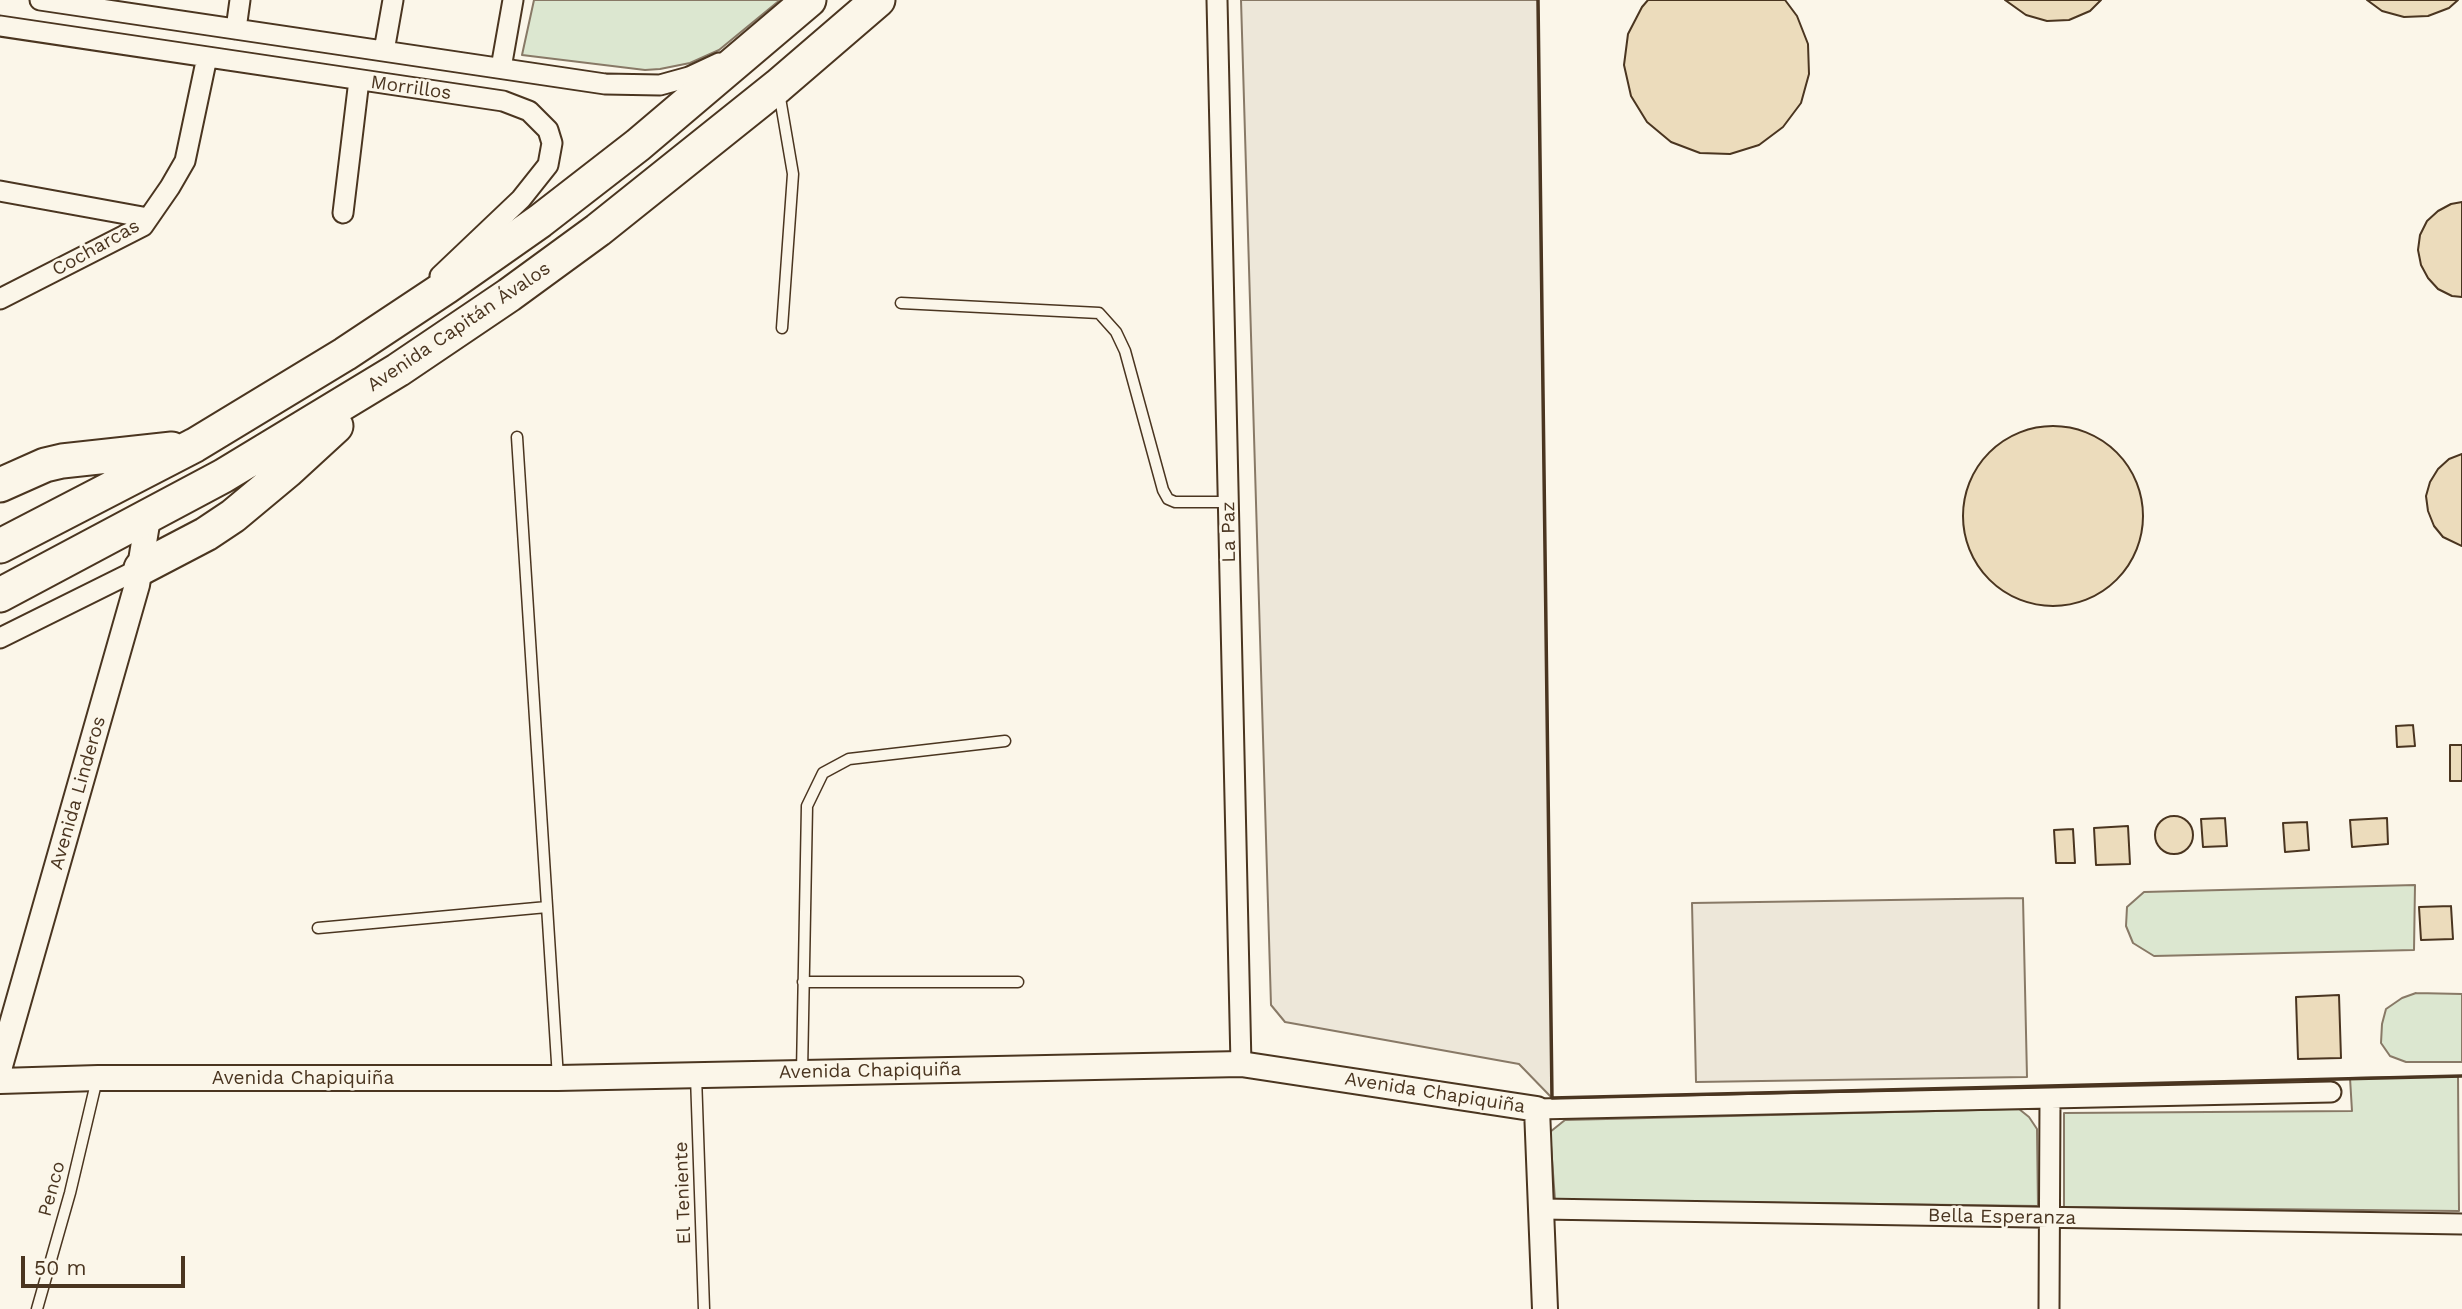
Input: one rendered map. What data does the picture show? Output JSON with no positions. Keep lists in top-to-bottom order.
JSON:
{
  "streets": {
    "highway": ["Avenida Capitán Ávalos"],
    "street": [
      "Morrillos",
      "Cocharcas",
      "La Paz",
      "Avenida Linderos",
      "Avenida Chapiquiña",
      "Bella Esperanza"
    ],
    "lane": ["Penco", "El Teniente"]
  },
  "crossings": [
    ["Morrillos", "Cocharcas"],
    ["Morrillos", "Avenida Capitán Ávalos"],
    ["Avenida Capitán Ávalos", "Avenida Linderos"],
    ["La Paz", "Avenida Chapiquiña"],
    ["Avenida Chapiquiña", "Penco"],
    ["Avenida Chapiquiña", "El Teniente"],
    ["Avenida Chapiquiña", "Bella Esperanza"]
  ],
  "scale_bar": "50 m"
}
